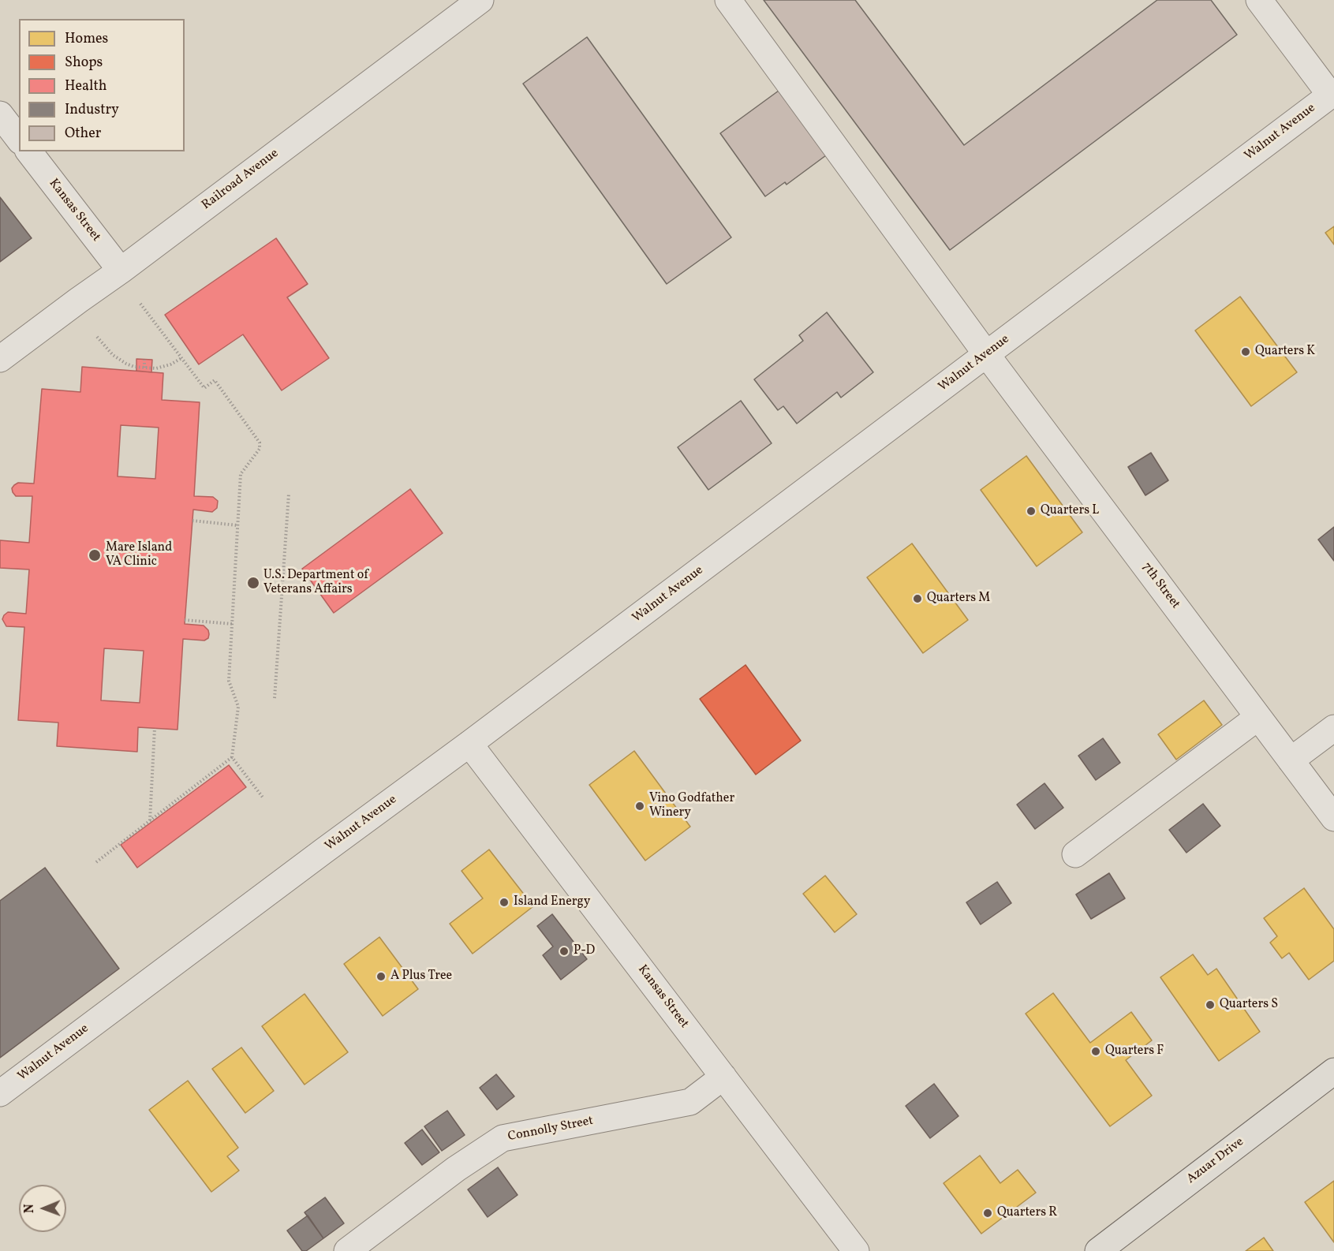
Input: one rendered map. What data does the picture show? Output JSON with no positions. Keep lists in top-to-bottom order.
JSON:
{
  "streets": {
    "main road": ["Azuar Drive"],
    "street": [
      "Walnut Avenue",
      "Railroad Avenue",
      "Kansas Street",
      "7th Street",
      "Connolly Street"
    ]
  },
  "crossings": [
    ["Walnut Avenue", "Kansas Street"],
    ["Walnut Avenue", "7th Street"],
    ["Railroad Avenue", "Kansas Street"],
    ["Kansas Street", "Connolly Street"]
  ],
  "places": [
    "Quarters K",
    "Quarters L",
    "Mare Island VA Clinic",
    "U.S. Department of Veterans Affairs",
    "Quarters M",
    "Vino Godfather Winery",
    "Island Energy",
    "P-D",
    "A Plus Tree",
    "Quarters S",
    "Quarters F",
    "Quarters R"
  ],
  "legend": [
    "Homes",
    "Shops",
    "Health",
    "Industry",
    "Other"
  ],
  "north": "left"
}
